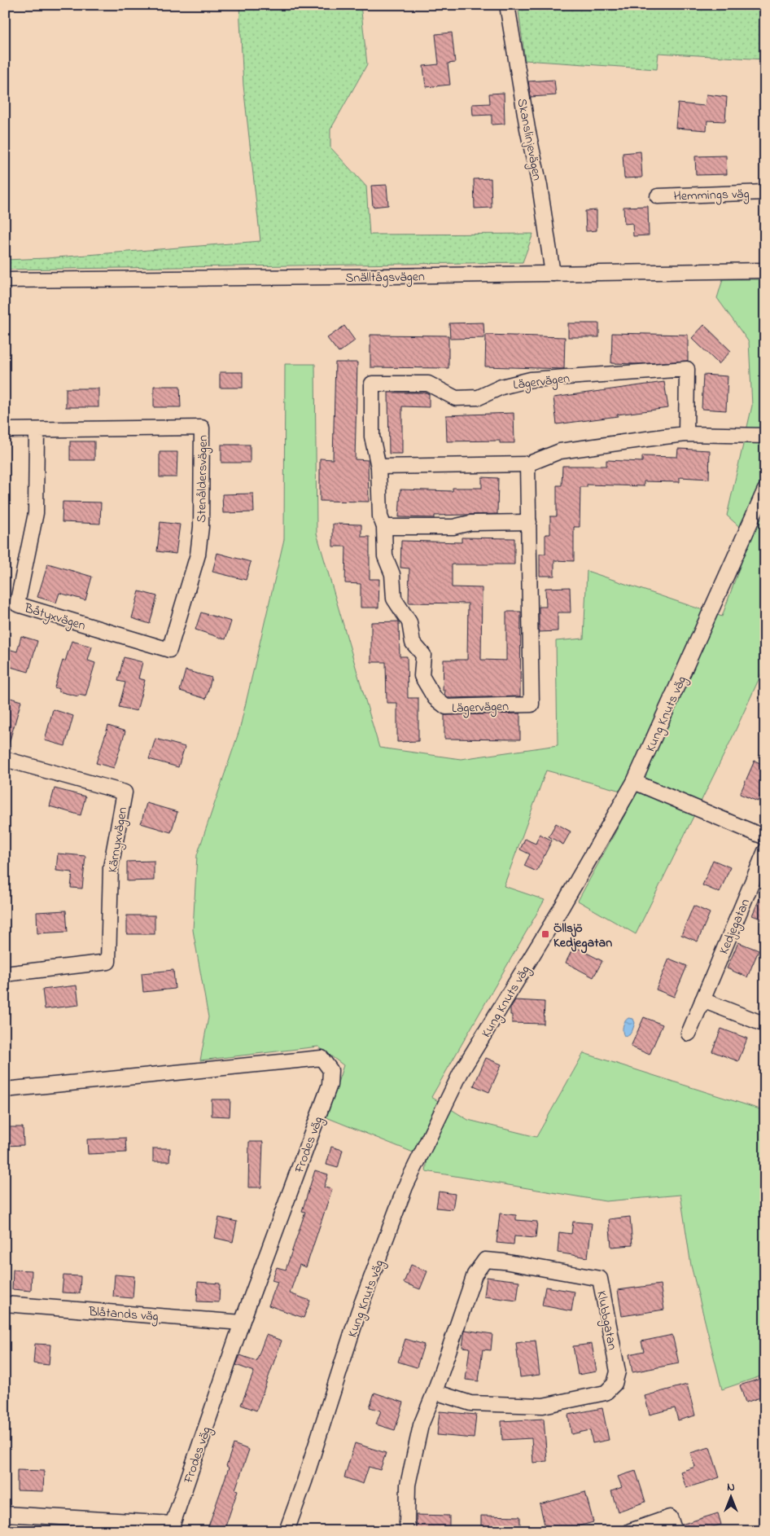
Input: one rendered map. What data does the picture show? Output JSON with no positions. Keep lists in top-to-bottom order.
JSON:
{
  "streets": {
    "street": [
      "Skanslinjevägen",
      "Hemmings väg",
      "Snälltågsvägen",
      "Lägervägen",
      "Stenåldersvägen",
      "Båtyxvägen",
      "Kung Knuts väg",
      "Kärnyxvägen",
      "Kedjegatan",
      "Frodes väg",
      "Blåtands väg",
      "Klubbgatan"
    ]
  },
  "crossings": [
    ["Skanslinjevägen", "Snälltågsvägen"],
    ["Stenåldersvägen", "Båtyxvägen"],
    ["Frodes väg", "Blåtands väg"]
  ],
  "places": {
    "transit": ["Öllsjö Kedjegatan"]
  },
  "north": "top"
}
